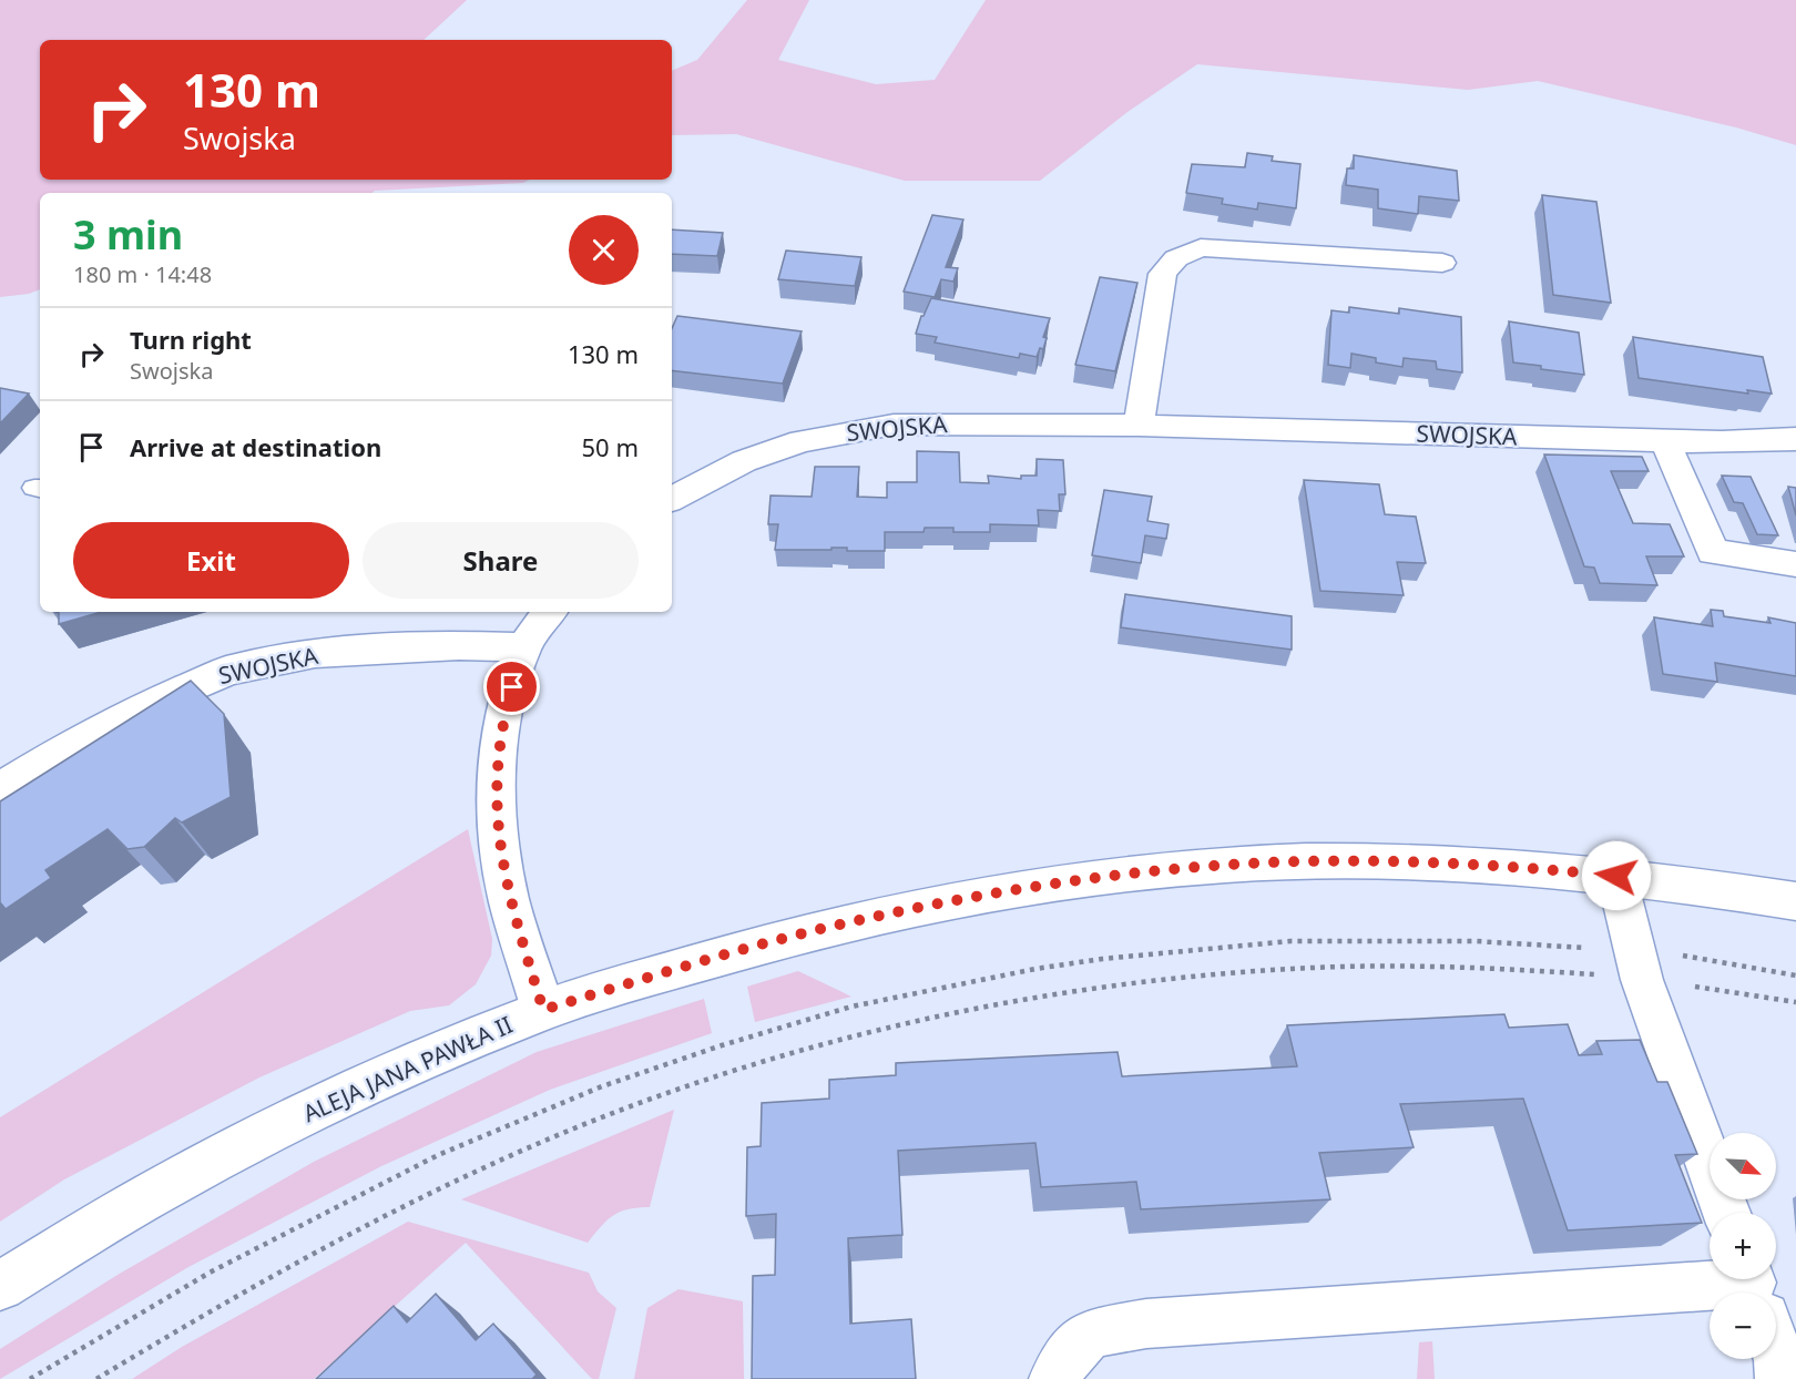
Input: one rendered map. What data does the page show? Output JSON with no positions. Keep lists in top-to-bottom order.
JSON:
{
  "streets": {
    "street": ["SWOJSKA", "ALEJA JANA PAWŁA II"]
  },
  "north": "bottom right",
  "page": {
    "turn": ["130 m", "Swojska"],
    "heading": ["3 min", "180 m · 14:48"],
    "list": [
      {
        "name": "Turn right",
        "note": "Swojska",
        "value": "130 m"
      },
      {
        "name": "Arrive at destination",
        "value": "50 m"
      }
    ],
    "buttons": ["Exit", "Share"],
    "map_buttons": ["+", "−"]
  }
}
